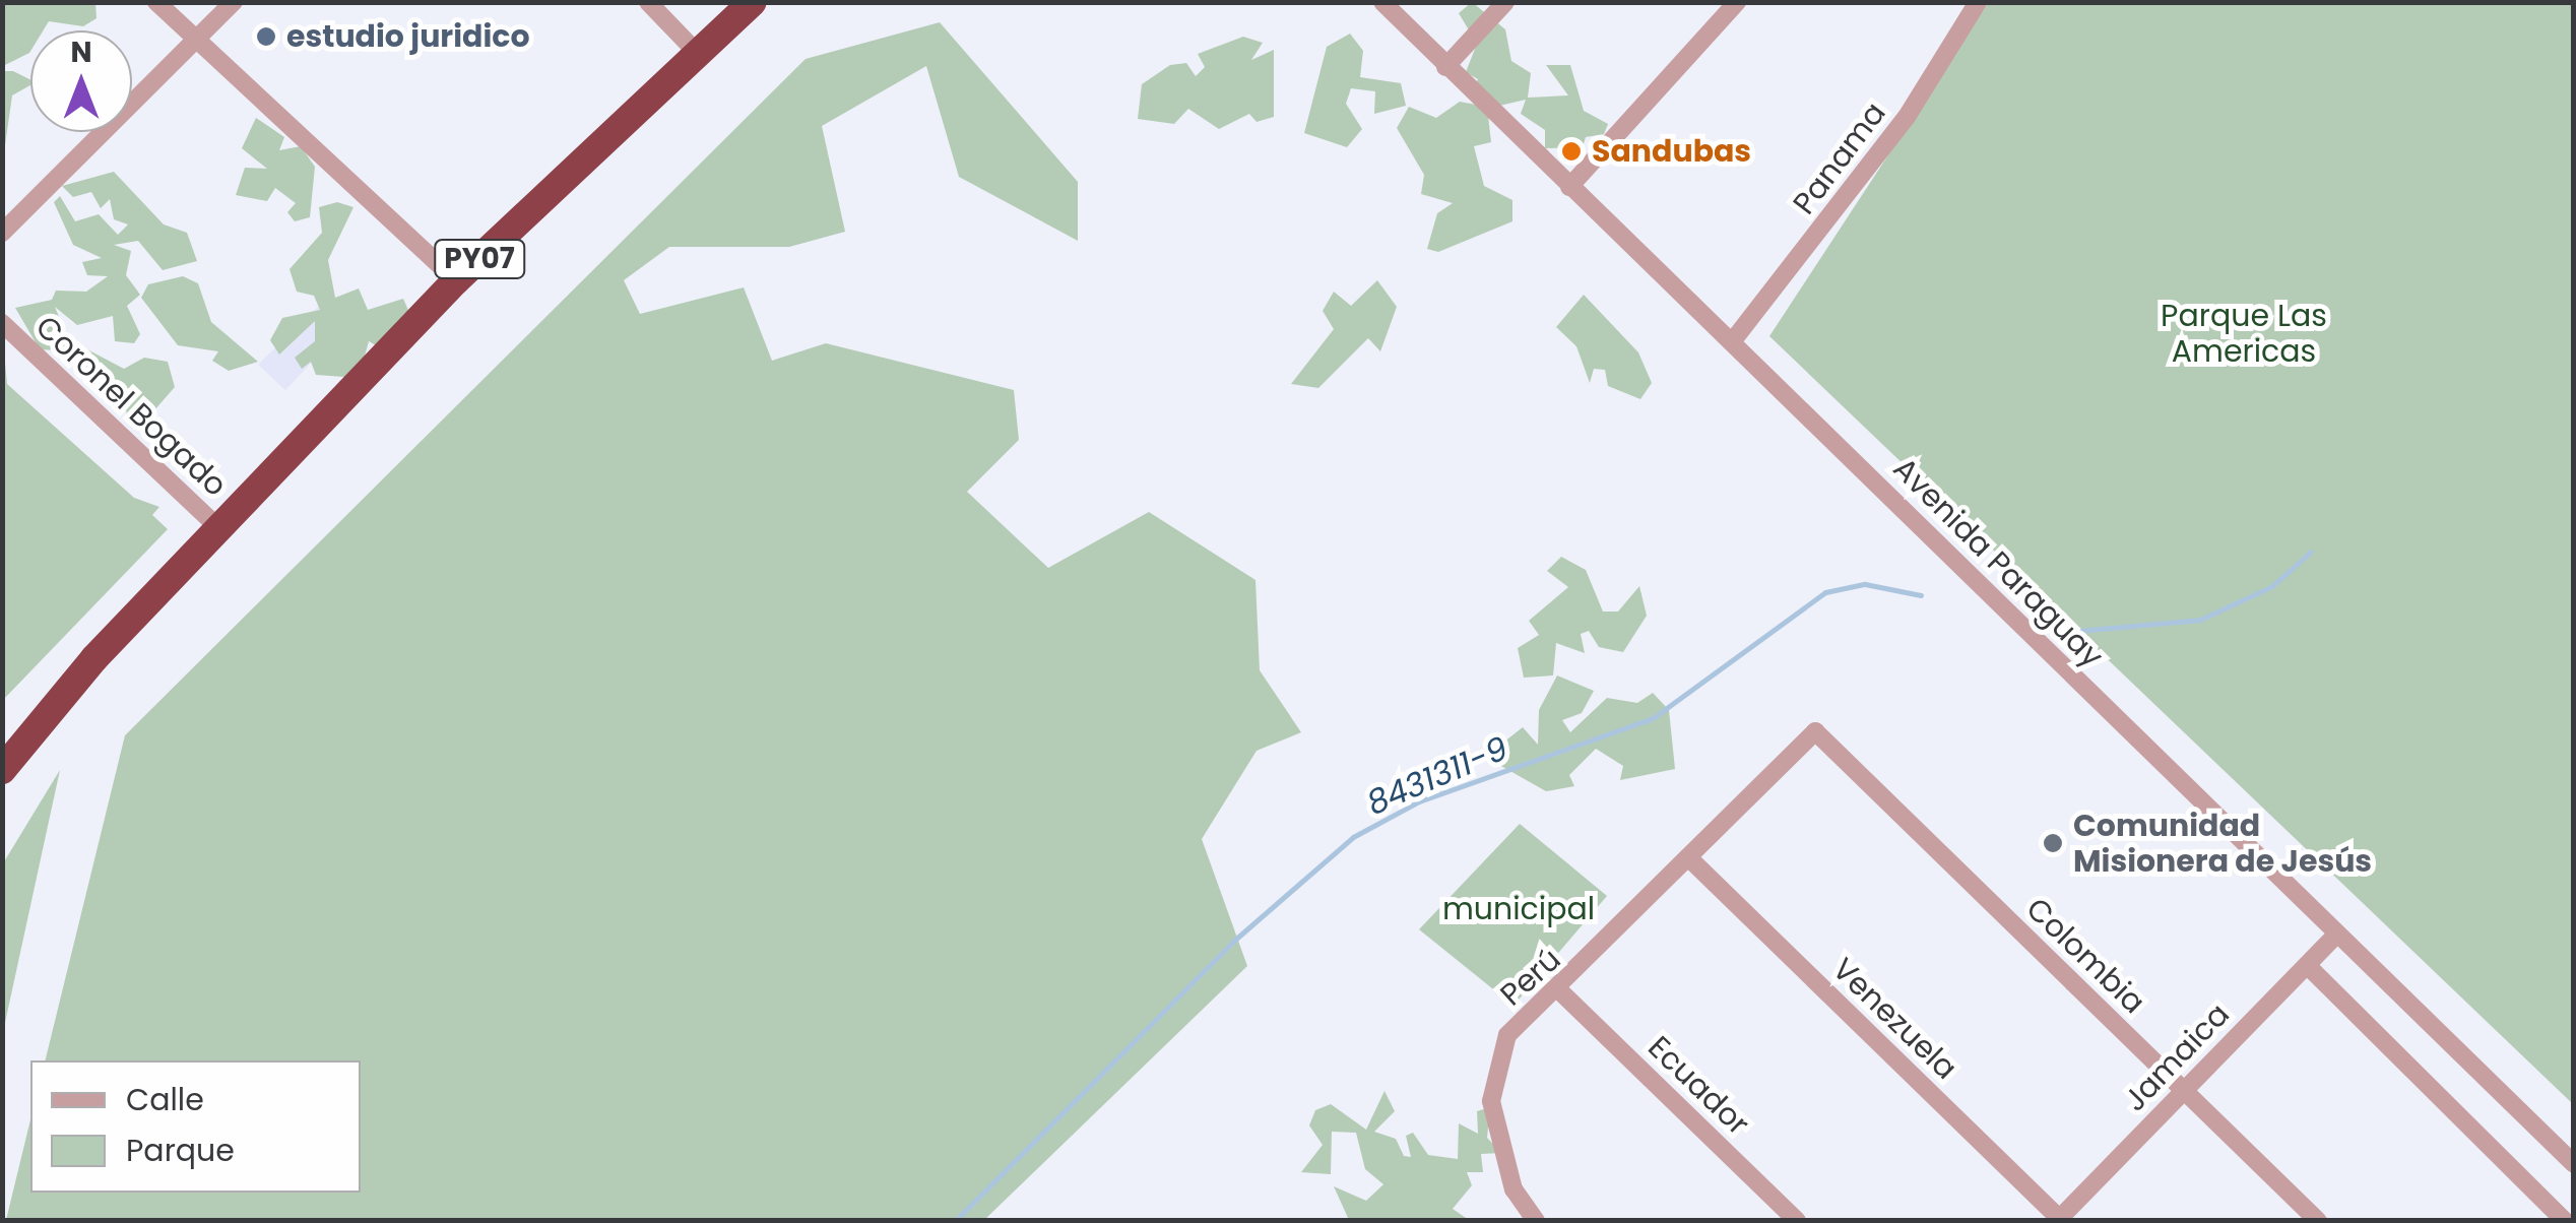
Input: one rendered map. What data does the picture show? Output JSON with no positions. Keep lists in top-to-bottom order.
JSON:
{
  "streets": {
    "highway": ["PY07"],
    "street": [
      "Panama",
      "Coronel Bogado",
      "Avenida Paraguay",
      "Colombia",
      "Perú",
      "Venezuela",
      "Jamaica",
      "Ecuador"
    ]
  },
  "crossings": [
    ["Panama", "Avenida Paraguay"],
    ["PY07", "Coronel Bogado"],
    ["Avenida Paraguay", "Jamaica"],
    ["Colombia", "Perú"],
    ["Colombia", "Jamaica"],
    ["Perú", "Venezuela"],
    ["Perú", "Ecuador"],
    ["Venezuela", "Jamaica"]
  ],
  "water": ["8431311-9"],
  "parks": ["Parque Las Americas", "municipal"],
  "places": ["estudio juridico", "Sandubas", "Comunidad Misionera de Jesús"],
  "legend": ["Calle", "Parque"],
  "north": "top"
}
